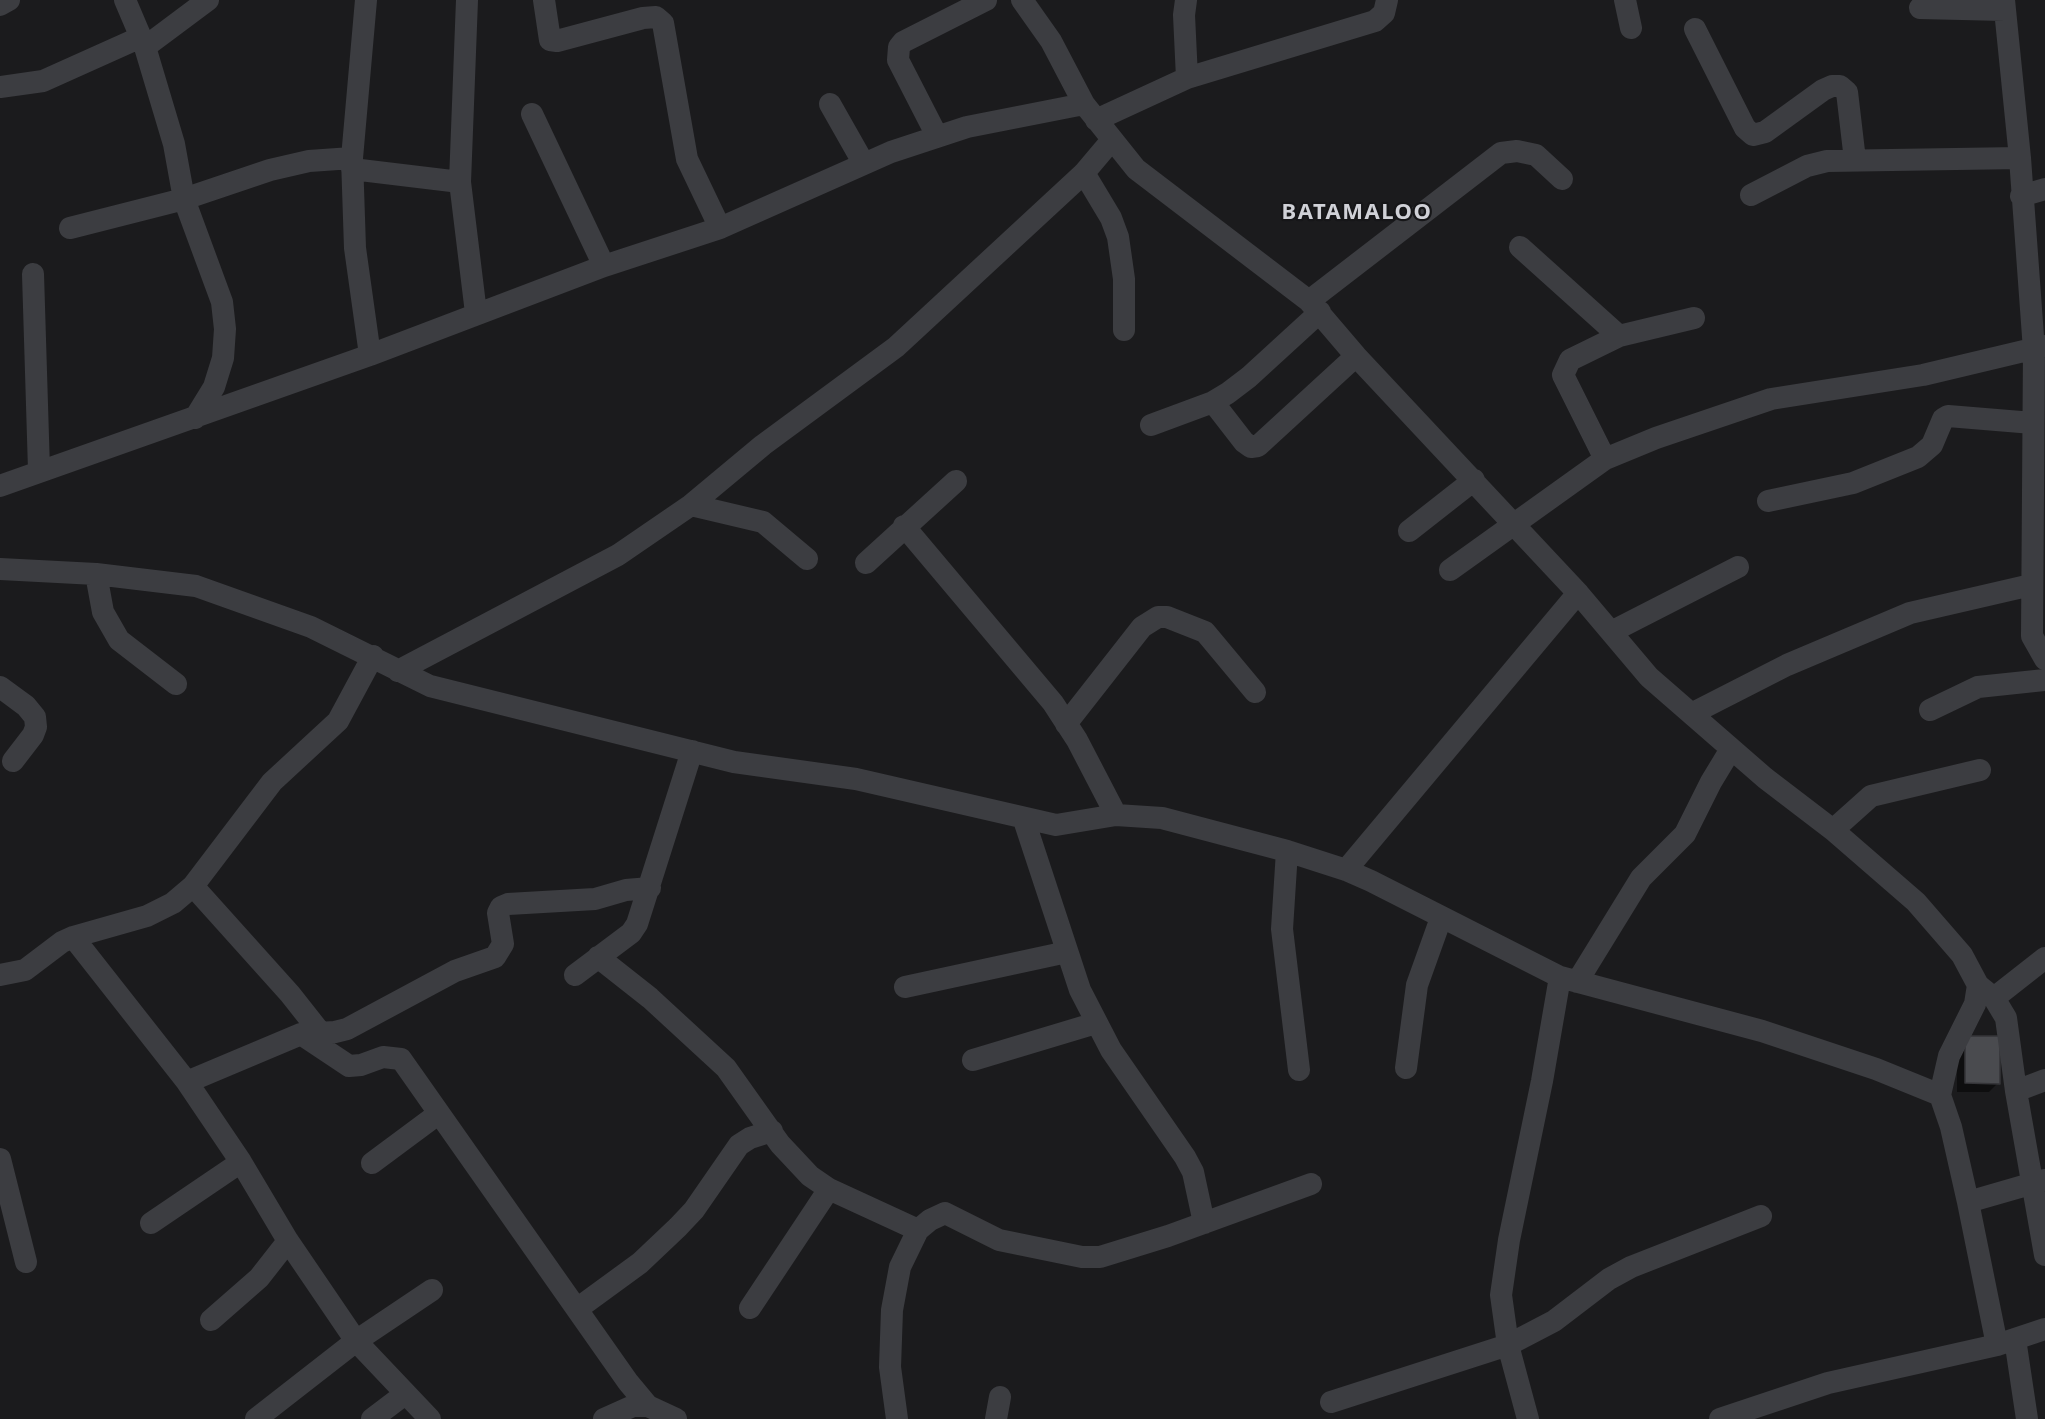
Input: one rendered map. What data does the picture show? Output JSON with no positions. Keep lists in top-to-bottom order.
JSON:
{
  "districts": ["BATAMALOO"]
}
